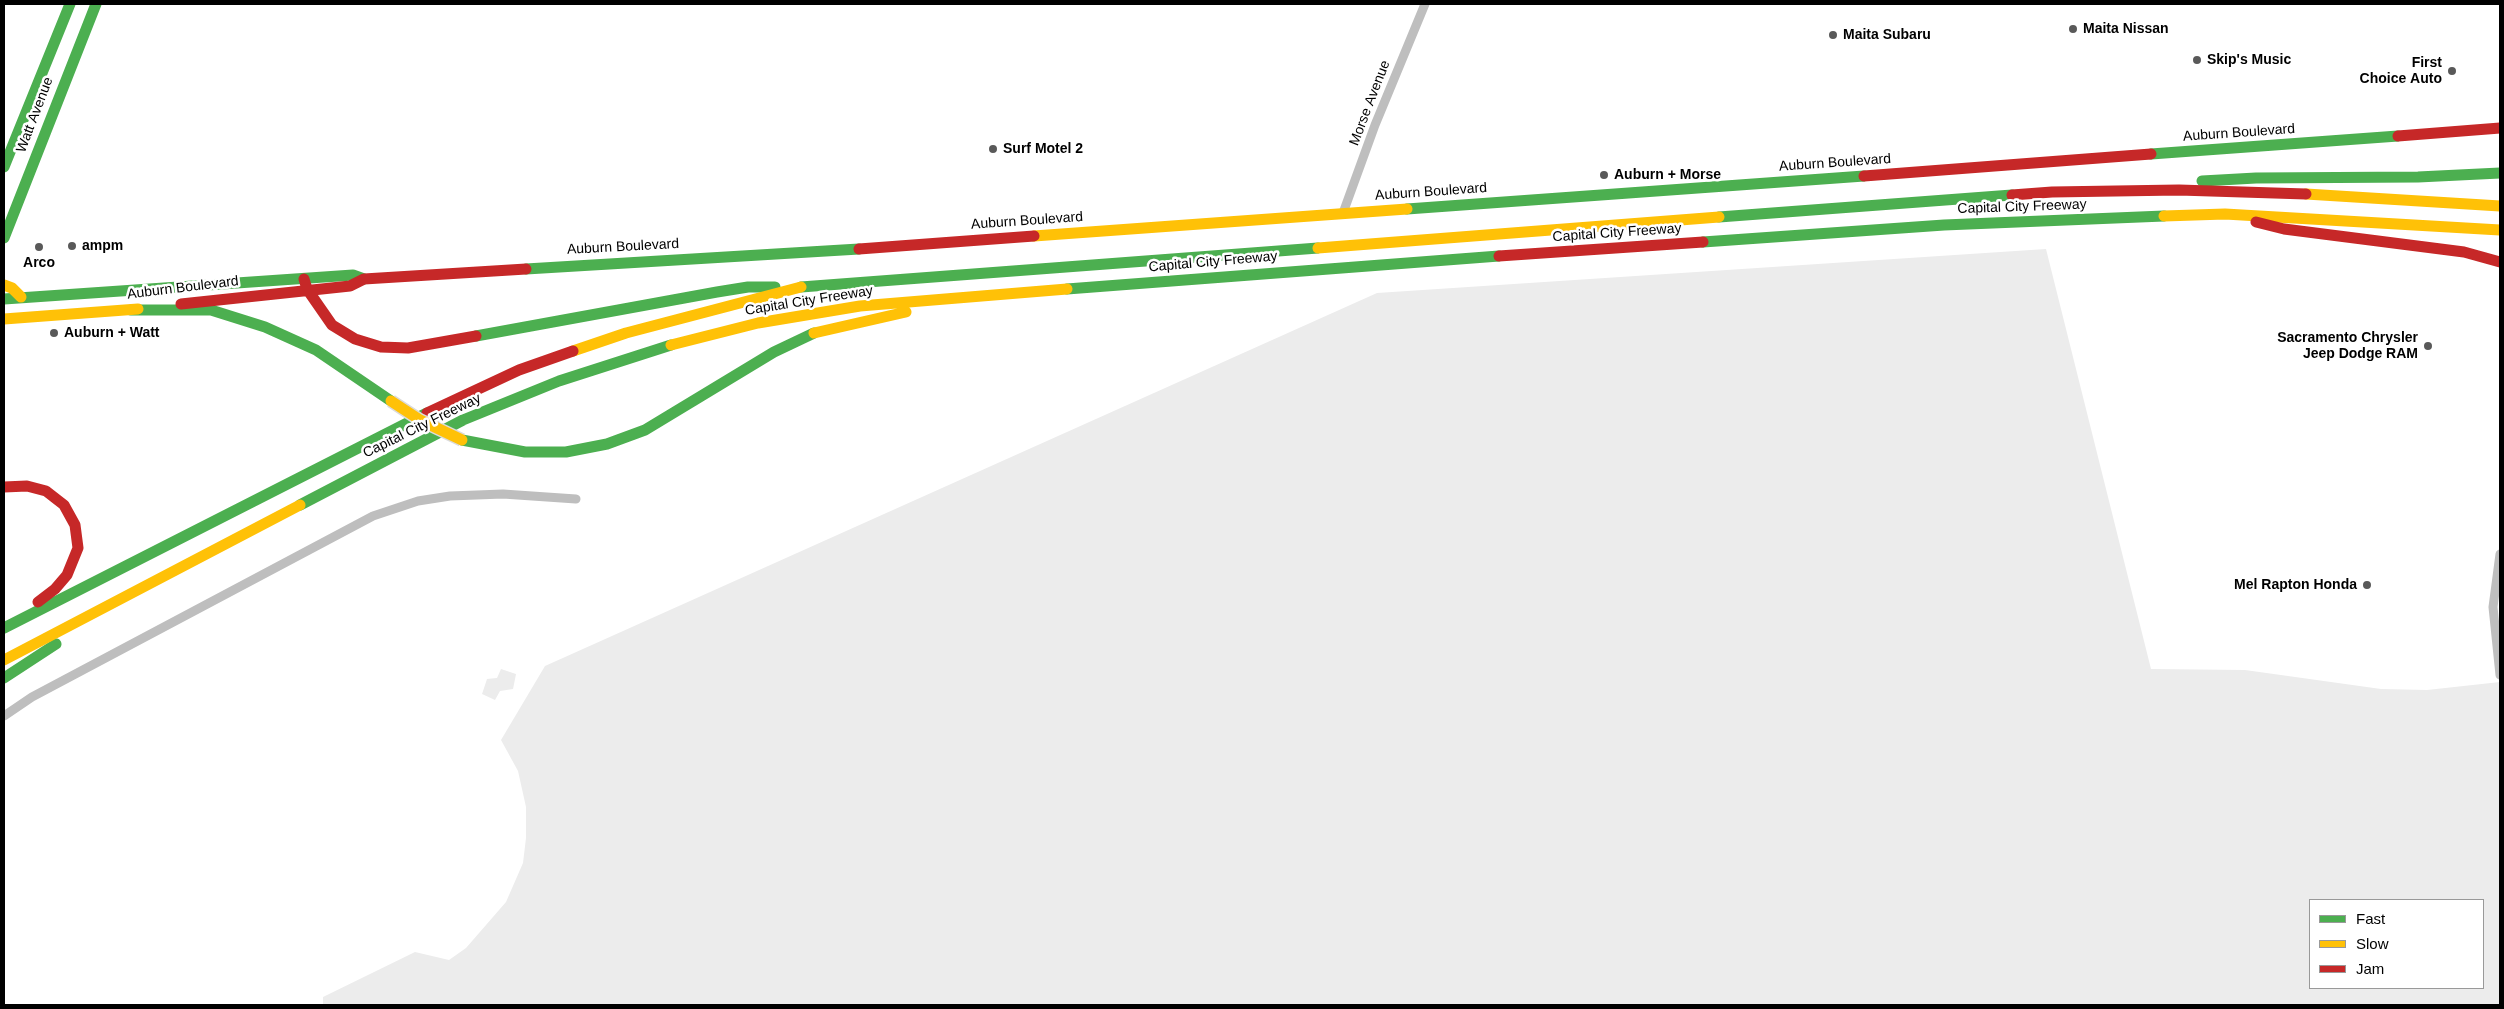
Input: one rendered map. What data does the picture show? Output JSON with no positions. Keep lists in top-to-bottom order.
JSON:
{
  "streets": {
    "main road": ["Watt Avenue", "Auburn Boulevard", "Capital City Freeway"],
    "street": ["Morse Avenue"]
  },
  "crossings": [
    ["Morse Avenue", "Auburn Boulevard"]
  ],
  "places": [
    "Maita Nissan",
    "Maita Subaru",
    "Skip's Music",
    "First Choice Auto",
    "Surf Motel 2",
    "Auburn + Morse",
    "ampm",
    "Arco",
    "Auburn + Watt",
    "Sacramento Chrysler Jeep Dodge RAM",
    "Mel Rapton Honda"
  ],
  "legend": ["Fast", "Slow", "Jam"]
}
